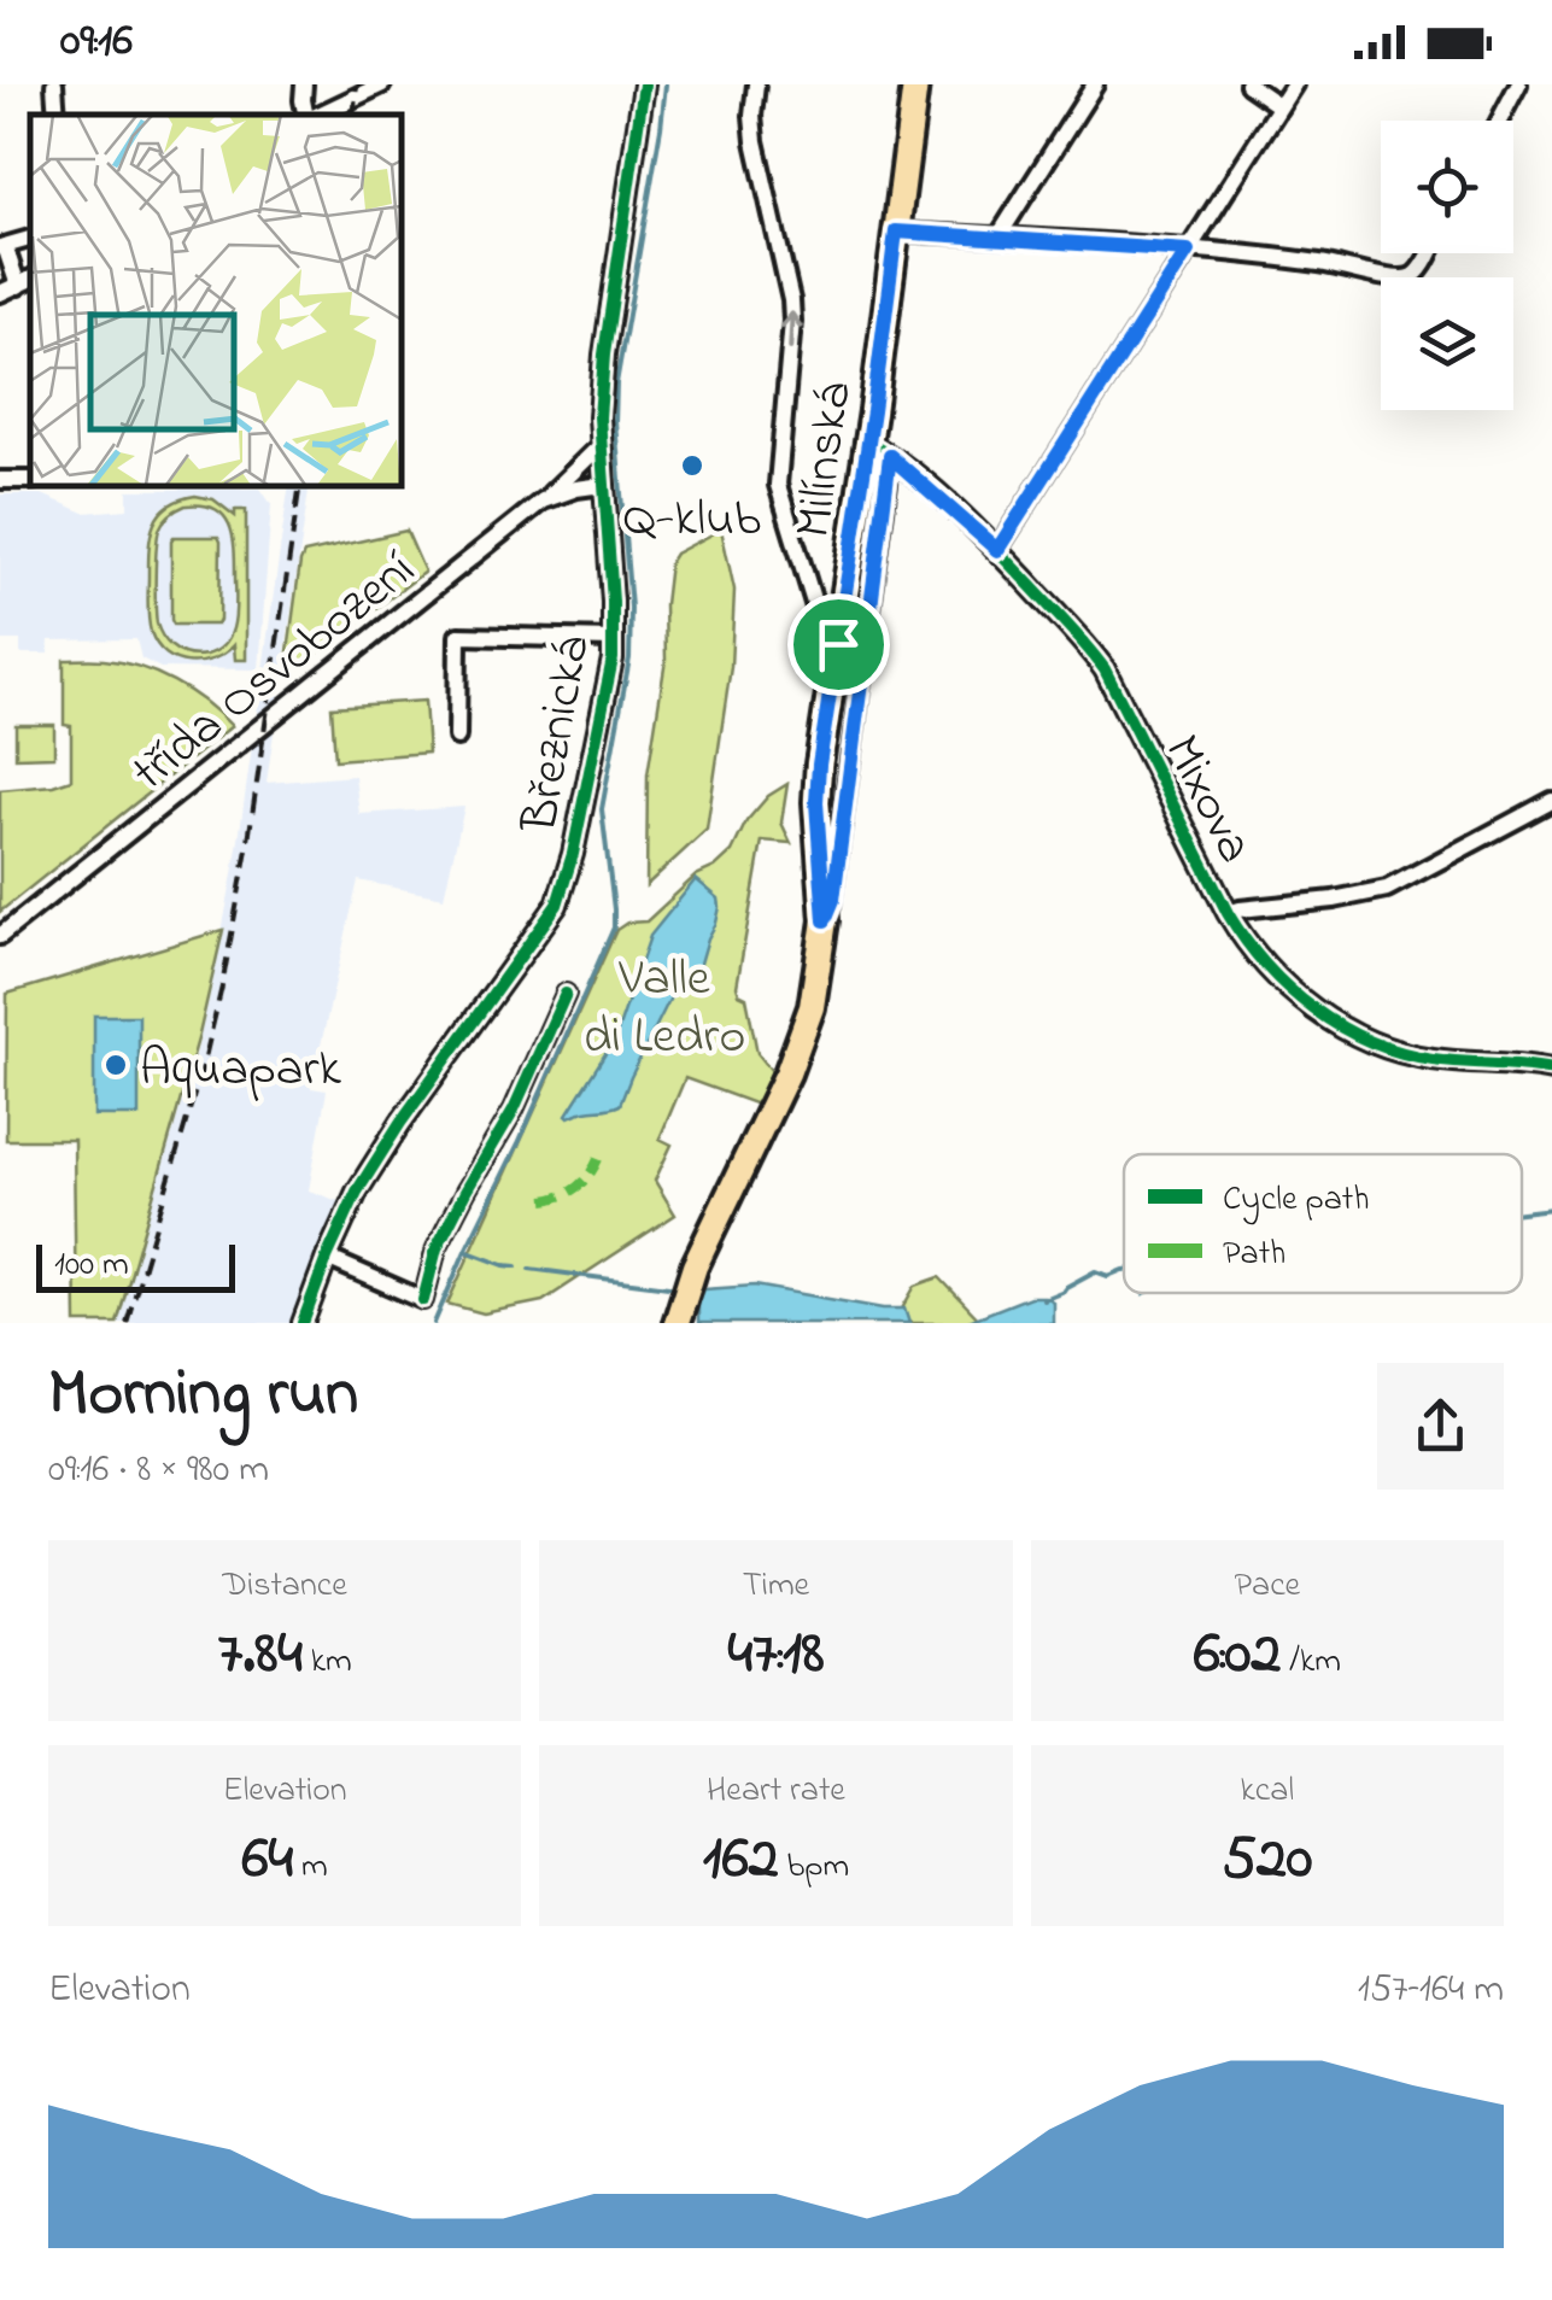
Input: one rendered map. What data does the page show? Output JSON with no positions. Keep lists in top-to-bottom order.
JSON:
{
  "streets": {
    "main road": ["Milínská"],
    "street": ["třída Osvobození", "Březnická", "Mixova"]
  },
  "crossings": [
    ["Milínská", "Mixova"],
    ["třída Osvobození", "Březnická"]
  ],
  "parks": ["Valle di Ledro"],
  "places": ["Q-klub", "Aquapark"],
  "legend": ["Cycle path", "Path"],
  "scale_bar": "100 m",
  "page": {
    "status": "09:16",
    "scale": "100 m",
    "heading": ["Morning run", "09:16 · 8 × 980 m"],
    "stats": [
      ["Distance", "7.84 km"],
      ["Time", "47:18"],
      ["Pace", "6:02 /km"],
      ["Elevation", "64 m"],
      ["Heart rate", "162 bpm"],
      ["kcal", "520"]
    ],
    "chart": ["Elevation", "157–164 m"]
  }
}
